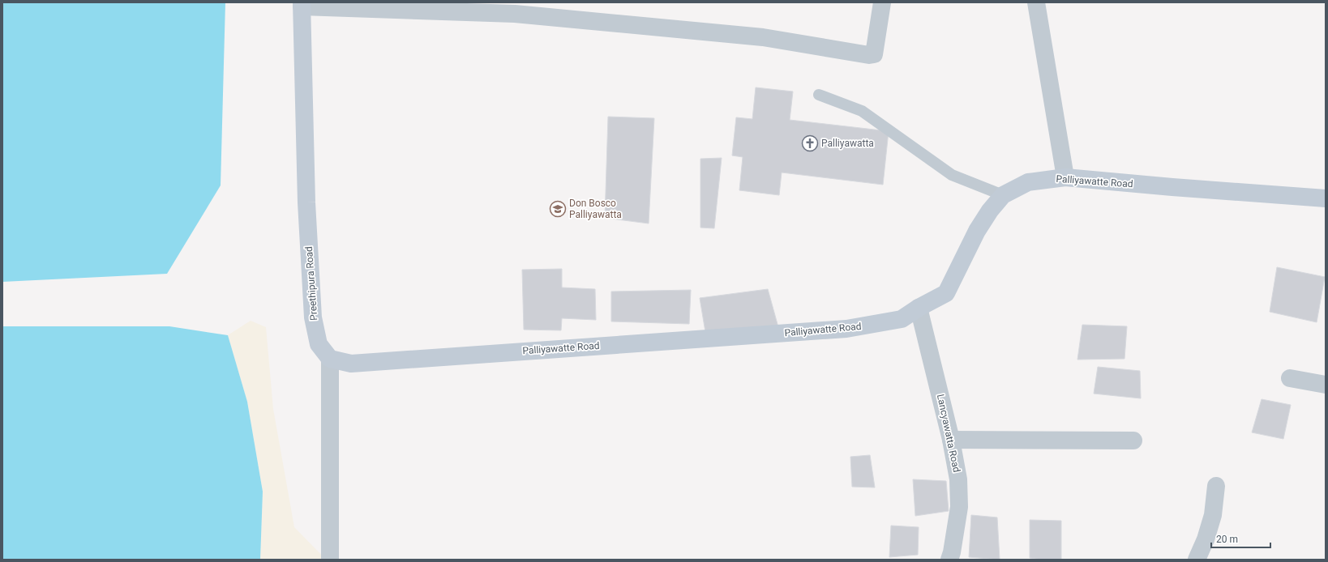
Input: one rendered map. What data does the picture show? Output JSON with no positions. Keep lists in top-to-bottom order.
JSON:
{
  "streets": {
    "street": ["Palliyawatte Road", "Preethipura Road", "Lancyawatta Road"]
  },
  "crossings": [
    ["Palliyawatte Road", "Preethipura Road"],
    ["Palliyawatte Road", "Lancyawatta Road"]
  ],
  "places": {
    "church": ["Palliyawatta"],
    "school or university": ["Don Bosco Palliyawatta"]
  },
  "scale_bar": "20 m"
}
